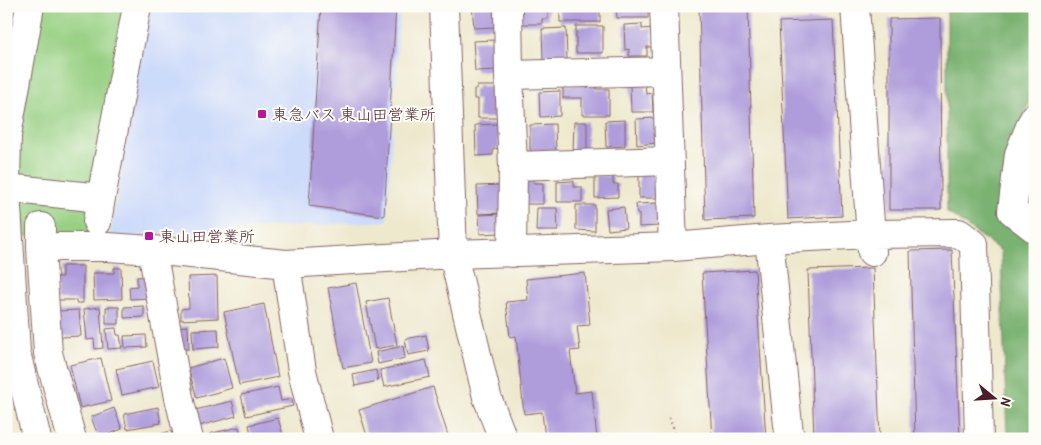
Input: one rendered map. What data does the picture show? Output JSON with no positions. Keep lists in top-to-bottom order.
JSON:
{
  "places": {
    "transit": ["東急バス 東山田営業所", "東山田営業所"]
  },
  "north": "right"
}
